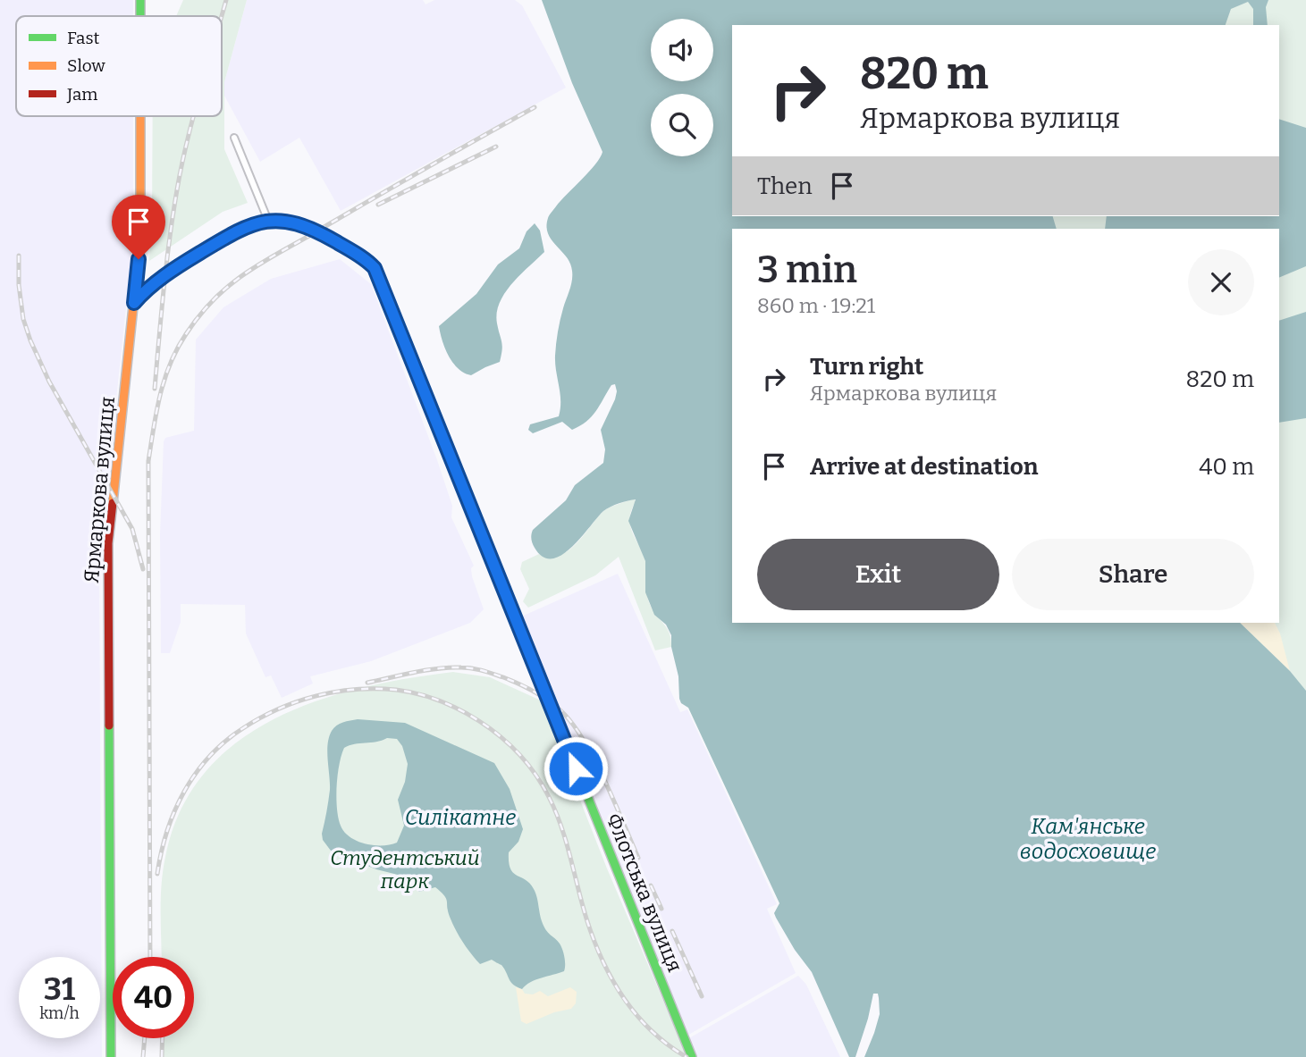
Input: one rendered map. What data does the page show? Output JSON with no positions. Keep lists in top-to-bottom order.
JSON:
{
  "streets": {
    "street": ["Ярмаркова вулиця", "Флотська вулиця"]
  },
  "crossings": [
    ["Ярмаркова вулиця", "Флотська вулиця"]
  ],
  "water": ["Силікатне", "Кам'янське водосховище"],
  "parks": ["Студентський парк"],
  "legend": ["Fast", "Slow", "Jam"],
  "page": {
    "turn": ["820 m", "Ярмаркова вулиця"],
    "then": "Then",
    "heading": ["3 min", "860 m · 19:21"],
    "list": [
      {
        "name": "Turn right",
        "note": "Ярмаркова вулиця",
        "value": "820 m"
      },
      {
        "name": "Arrive at destination",
        "value": "40 m"
      }
    ],
    "buttons": ["Exit", "Share"],
    "speed": "31 km/h",
    "limit": "40"
  }
}
